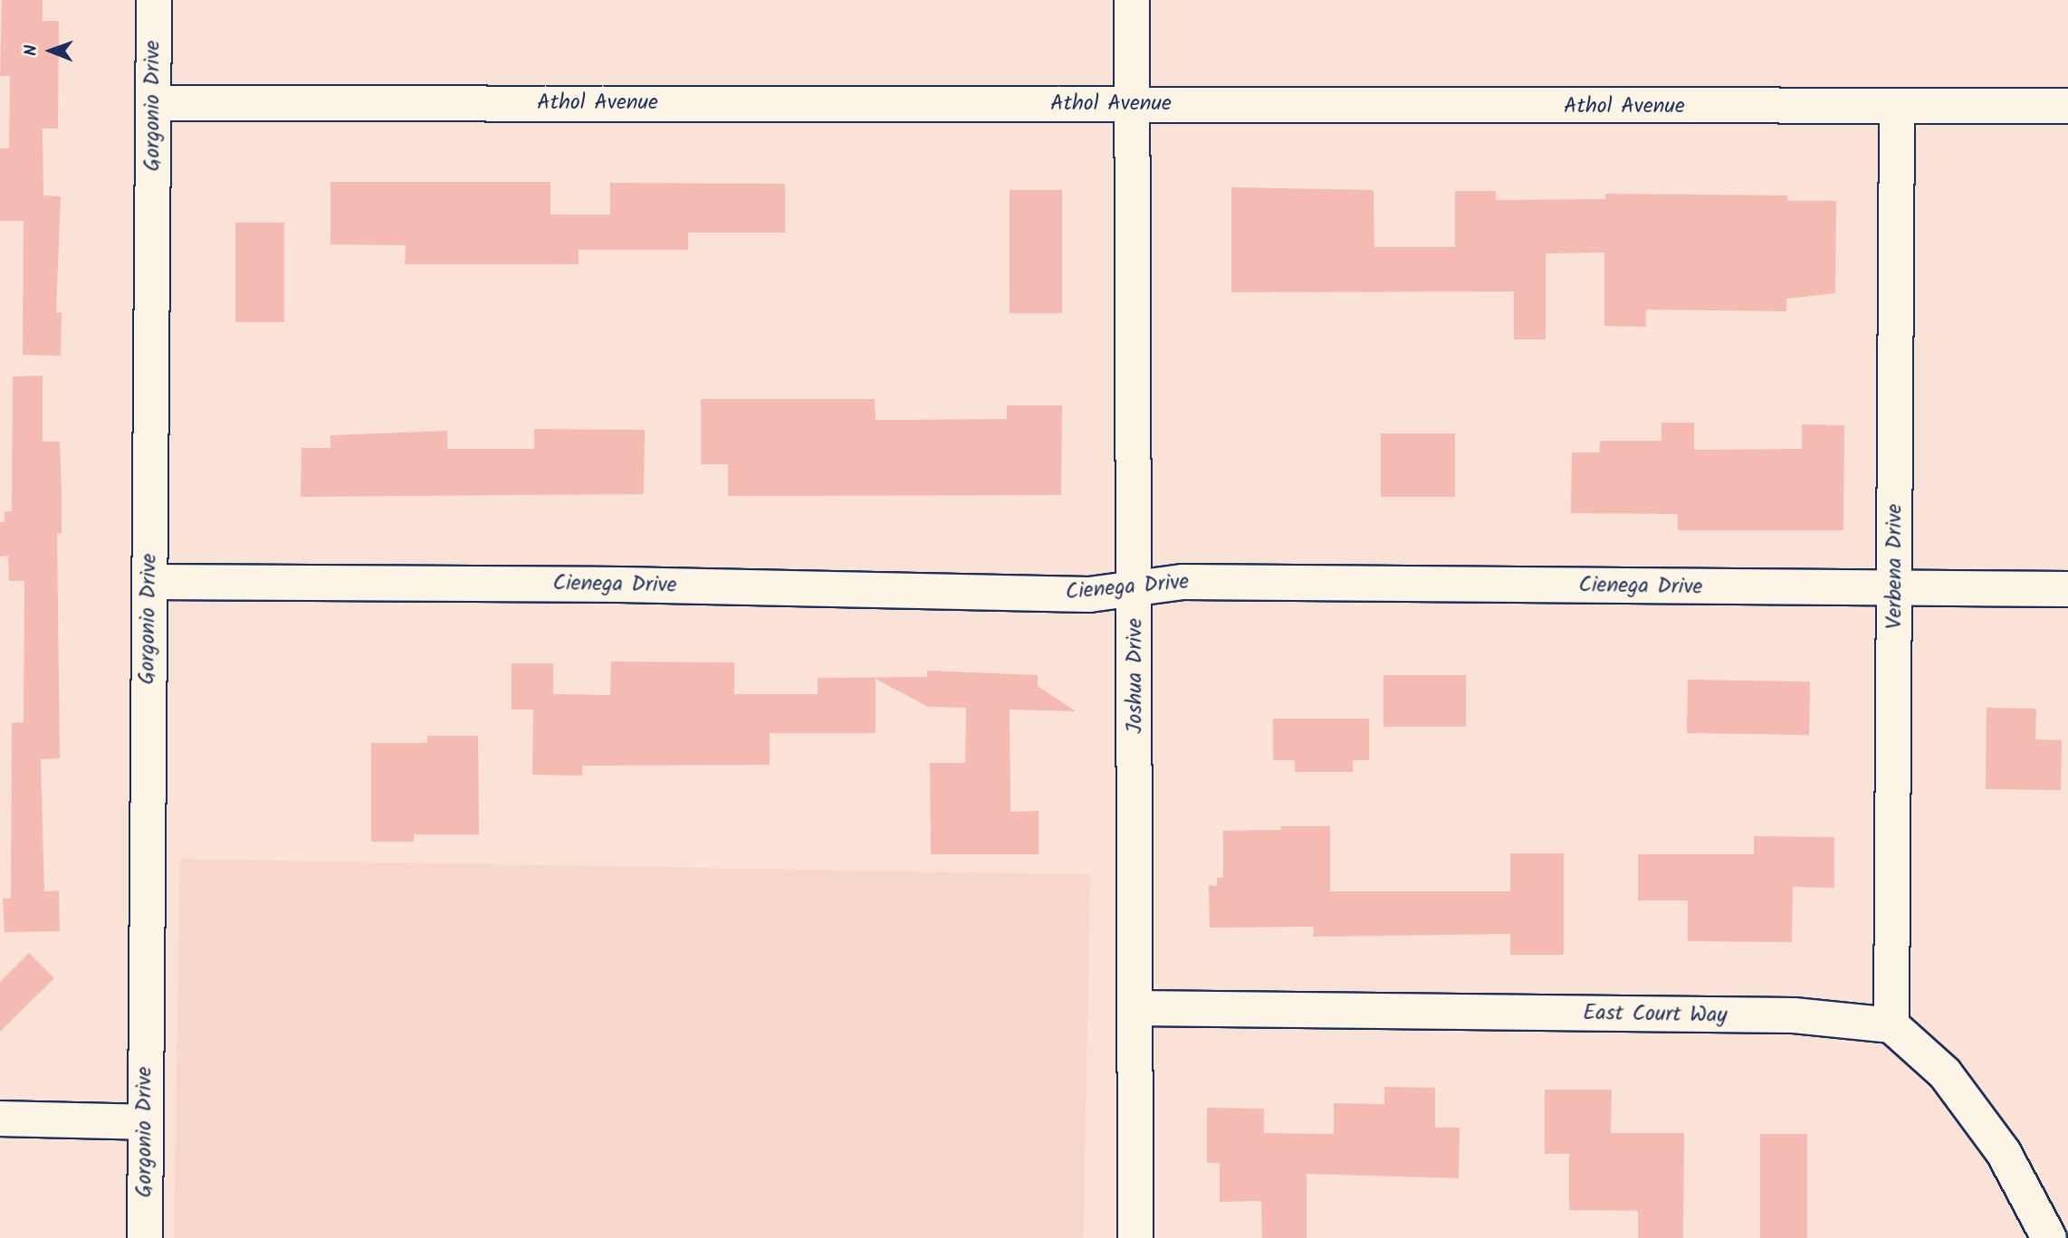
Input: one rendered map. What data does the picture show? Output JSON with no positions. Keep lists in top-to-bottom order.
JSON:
{
  "streets": {
    "street": [
      "Athol Avenue",
      "Gorgonio Drive",
      "Verbena Drive",
      "Cienega Drive",
      "Joshua Drive",
      "East Court Way"
    ]
  },
  "crossings": [
    ["Athol Avenue", "Gorgonio Drive"],
    ["Athol Avenue", "Verbena Drive"],
    ["Athol Avenue", "Joshua Drive"],
    ["Gorgonio Drive", "Cienega Drive"],
    ["Verbena Drive", "Cienega Drive"],
    ["Verbena Drive", "East Court Way"],
    ["Cienega Drive", "Joshua Drive"],
    ["Joshua Drive", "East Court Way"]
  ],
  "north": "left"
}
